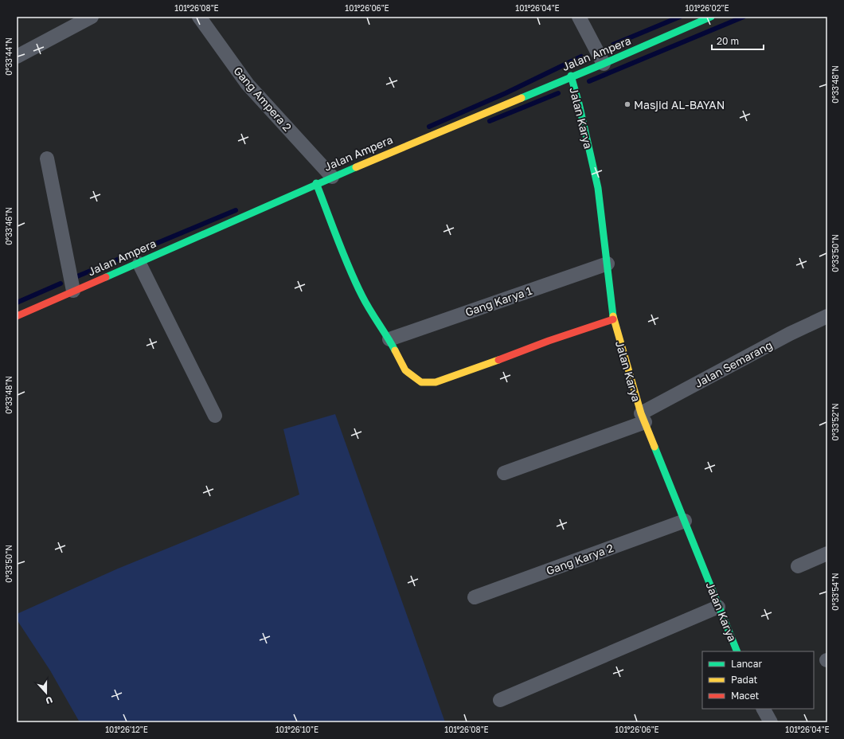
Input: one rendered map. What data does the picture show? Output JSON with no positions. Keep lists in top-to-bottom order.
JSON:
{
  "streets": {
    "street": [
      "Jalan Ampera",
      "Gang Ampera 2",
      "Jalan Karya",
      "Gang Karya 1",
      "Jalan Semarang",
      "Gang Karya 2"
    ]
  },
  "crossings": [
    ["Jalan Ampera", "Gang Ampera 2"],
    ["Jalan Ampera", "Jalan Karya"],
    ["Jalan Karya", "Gang Karya 1"],
    ["Jalan Karya", "Jalan Semarang"],
    ["Jalan Karya", "Gang Karya 2"]
  ],
  "places": ["Masjid AL-BAYAN"],
  "legend": ["Lancar", "Padat", "Macet"],
  "scale_bar": "20 m",
  "north": "bottom",
  "coordinates": [
    "101°26'08\"E",
    "101°26'06\"E",
    "101°26'04\"E",
    "101°26'02\"E",
    "0°33'44\"N",
    "0°33'48\"N",
    "0°33'46\"N",
    "0°33'50\"N",
    "0°33'52\"N",
    "0°33'54\"N",
    "101°26'12\"E",
    "101°26'10\"E"
  ]
}
